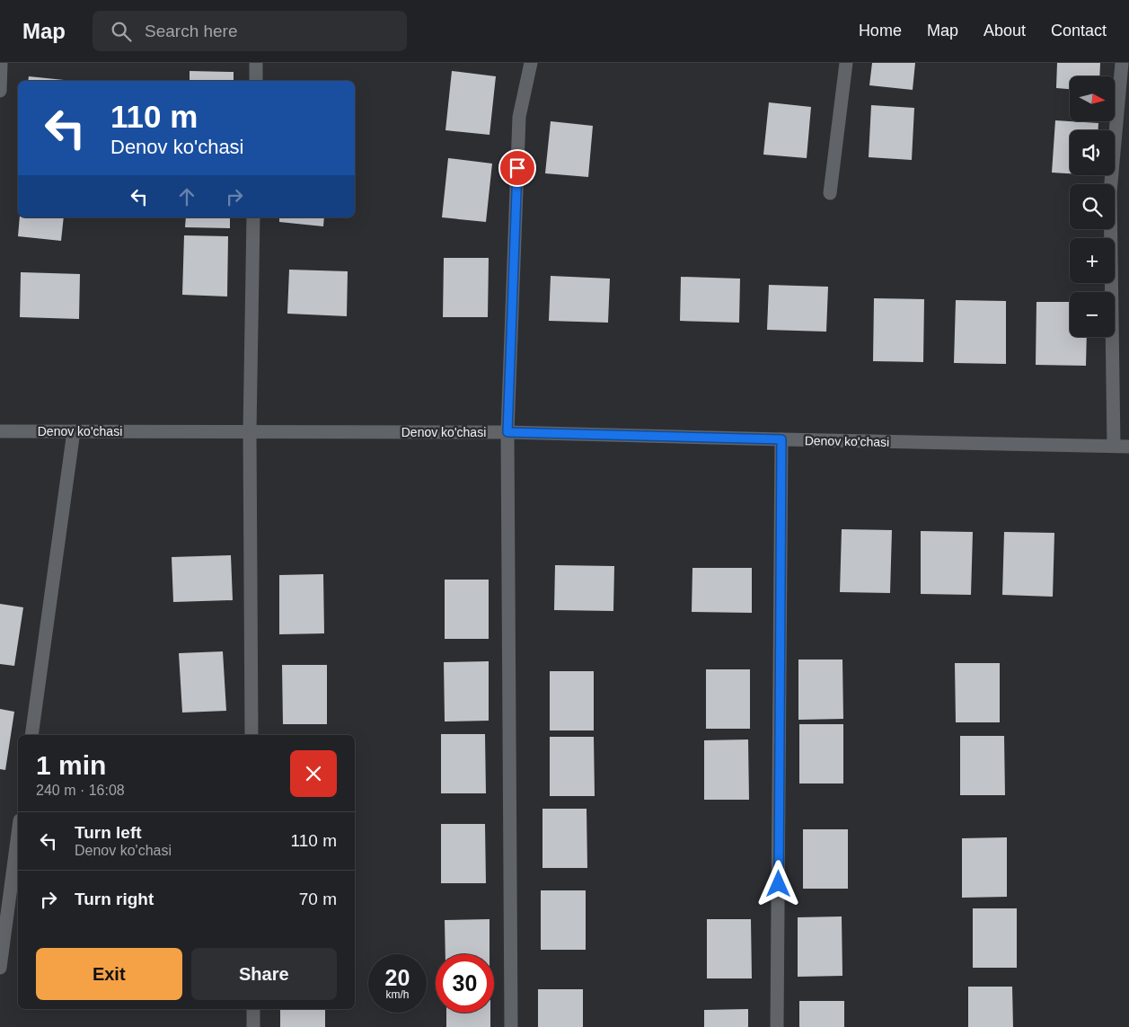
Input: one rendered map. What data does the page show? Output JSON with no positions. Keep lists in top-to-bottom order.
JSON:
{
  "streets": {
    "street": ["Denov ko'chasi"]
  },
  "north": "right",
  "page": {
    "header": "Map",
    "search": "Search here",
    "nav": [
      "Home",
      "Map",
      "About",
      "Contact"
    ],
    "map_buttons": ["+", "−"],
    "turn": ["110 m", "Denov ko'chasi"],
    "heading": ["1 min", "240 m · 16:08"],
    "list": [
      {
        "name": "Turn left",
        "note": "Denov ko'chasi",
        "value": "110 m"
      },
      {
        "name": "Turn right",
        "value": "70 m"
      }
    ],
    "buttons": ["Exit", "Share"],
    "speed": "20 km/h",
    "limit": "30"
  }
}
